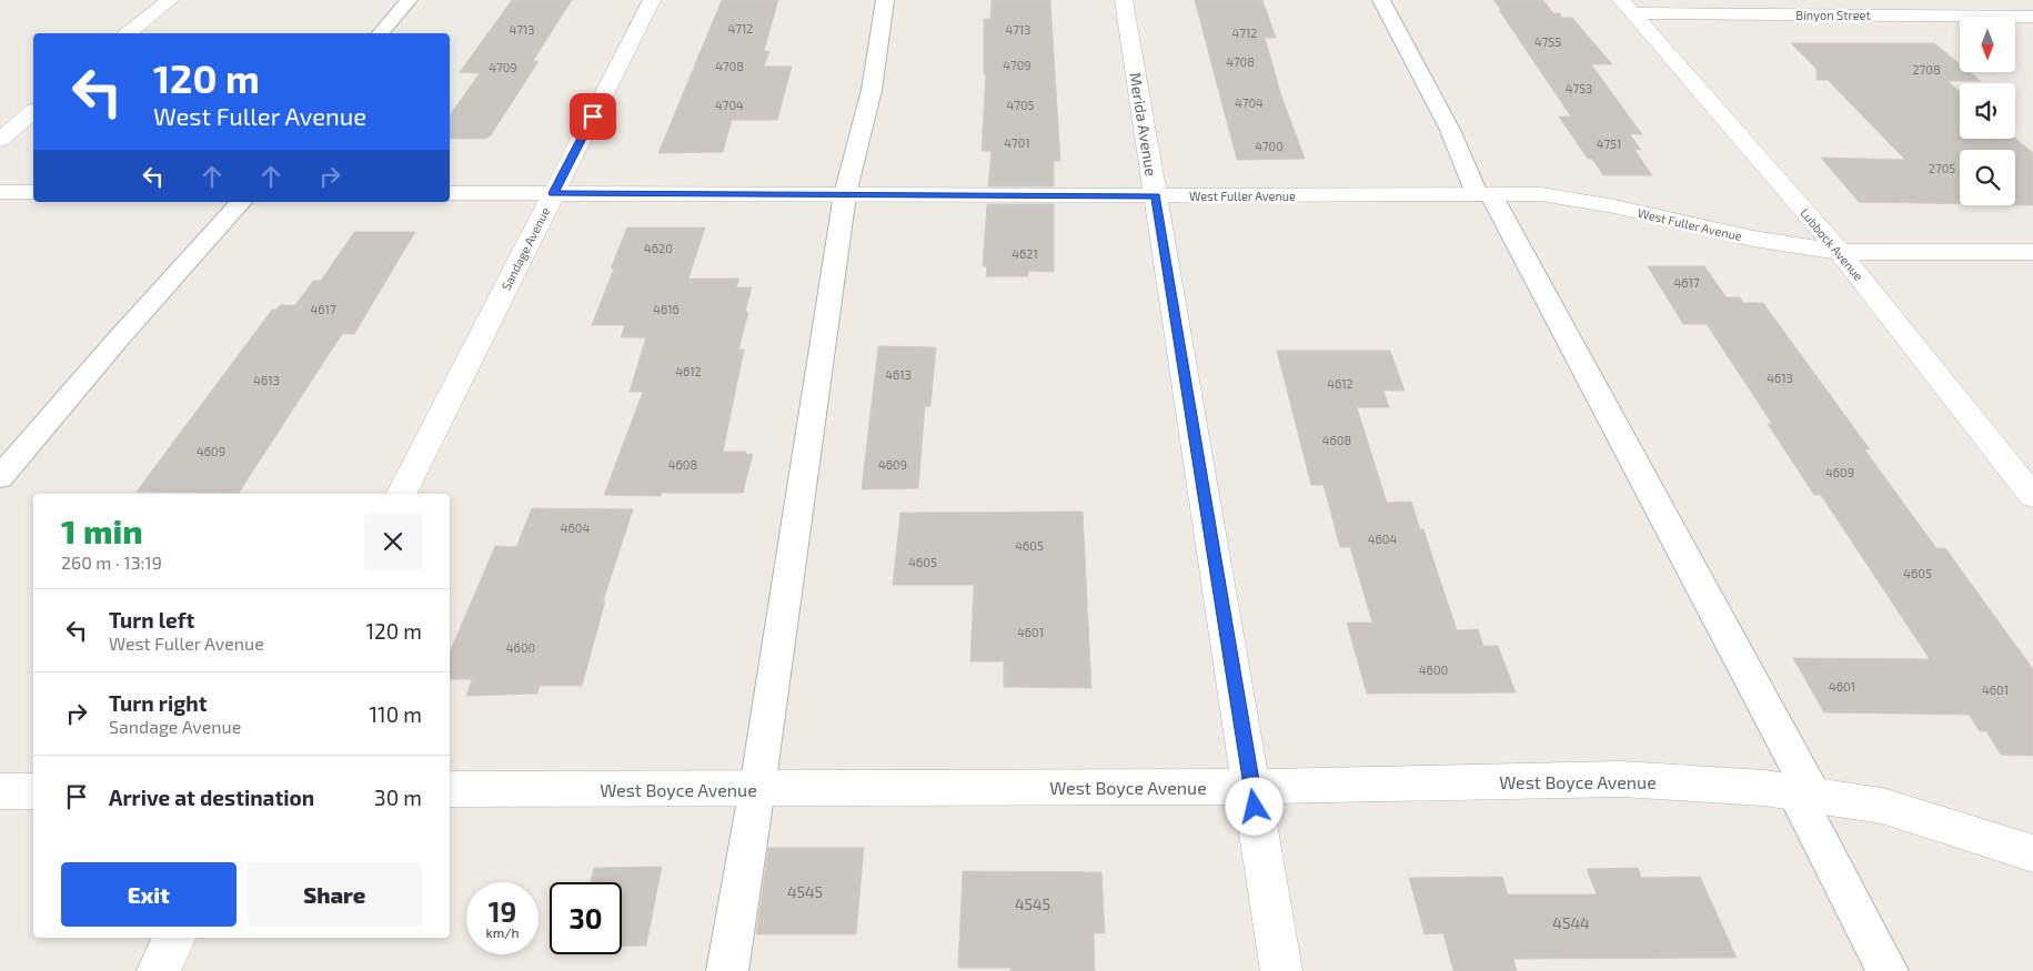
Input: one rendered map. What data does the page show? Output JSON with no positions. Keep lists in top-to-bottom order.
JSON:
{
  "streets": {
    "street": [
      "Binyon Street",
      "Merida Avenue",
      "West Fuller Avenue",
      "Lubbock Avenue",
      "Sandage Avenue",
      "West Boyce Avenue"
    ]
  },
  "crossings": [
    ["Binyon Street", "Lubbock Avenue"],
    ["Merida Avenue", "West Fuller Avenue"],
    ["Merida Avenue", "West Boyce Avenue"],
    ["West Fuller Avenue", "Lubbock Avenue"],
    ["West Fuller Avenue", "Sandage Avenue"]
  ],
  "house_numbers": [
    "4712",
    "4713",
    "4713",
    "4712",
    "4755",
    "4708",
    "4709",
    "4708",
    "4709",
    "2708",
    "4753",
    "4704",
    "4704",
    "4705",
    "4701",
    "4751",
    "4700",
    "2705",
    "4620",
    "4621",
    "4617",
    "4617",
    "4616",
    "4612",
    "4613",
    "4613",
    "4613",
    "4612",
    "4608",
    "4609",
    "4608",
    "4609",
    "4609",
    "4604",
    "4604",
    "4605",
    "4605",
    "4605",
    "4601",
    "4600",
    "4600",
    "4601",
    "4601",
    "4545",
    "4545",
    "4544"
  ],
  "north": "bottom",
  "page": {
    "turn": ["120 m", "West Fuller Avenue"],
    "heading": ["1 min", "260 m · 13:19"],
    "list": [
      {
        "name": "Turn left",
        "note": "West Fuller Avenue",
        "value": "120 m"
      },
      {
        "name": "Turn right",
        "note": "Sandage Avenue",
        "value": "110 m"
      },
      {
        "name": "Arrive at destination",
        "value": "30 m"
      }
    ],
    "buttons": ["Exit", "Share"],
    "speed": "19 km/h",
    "limit": "30"
  }
}
